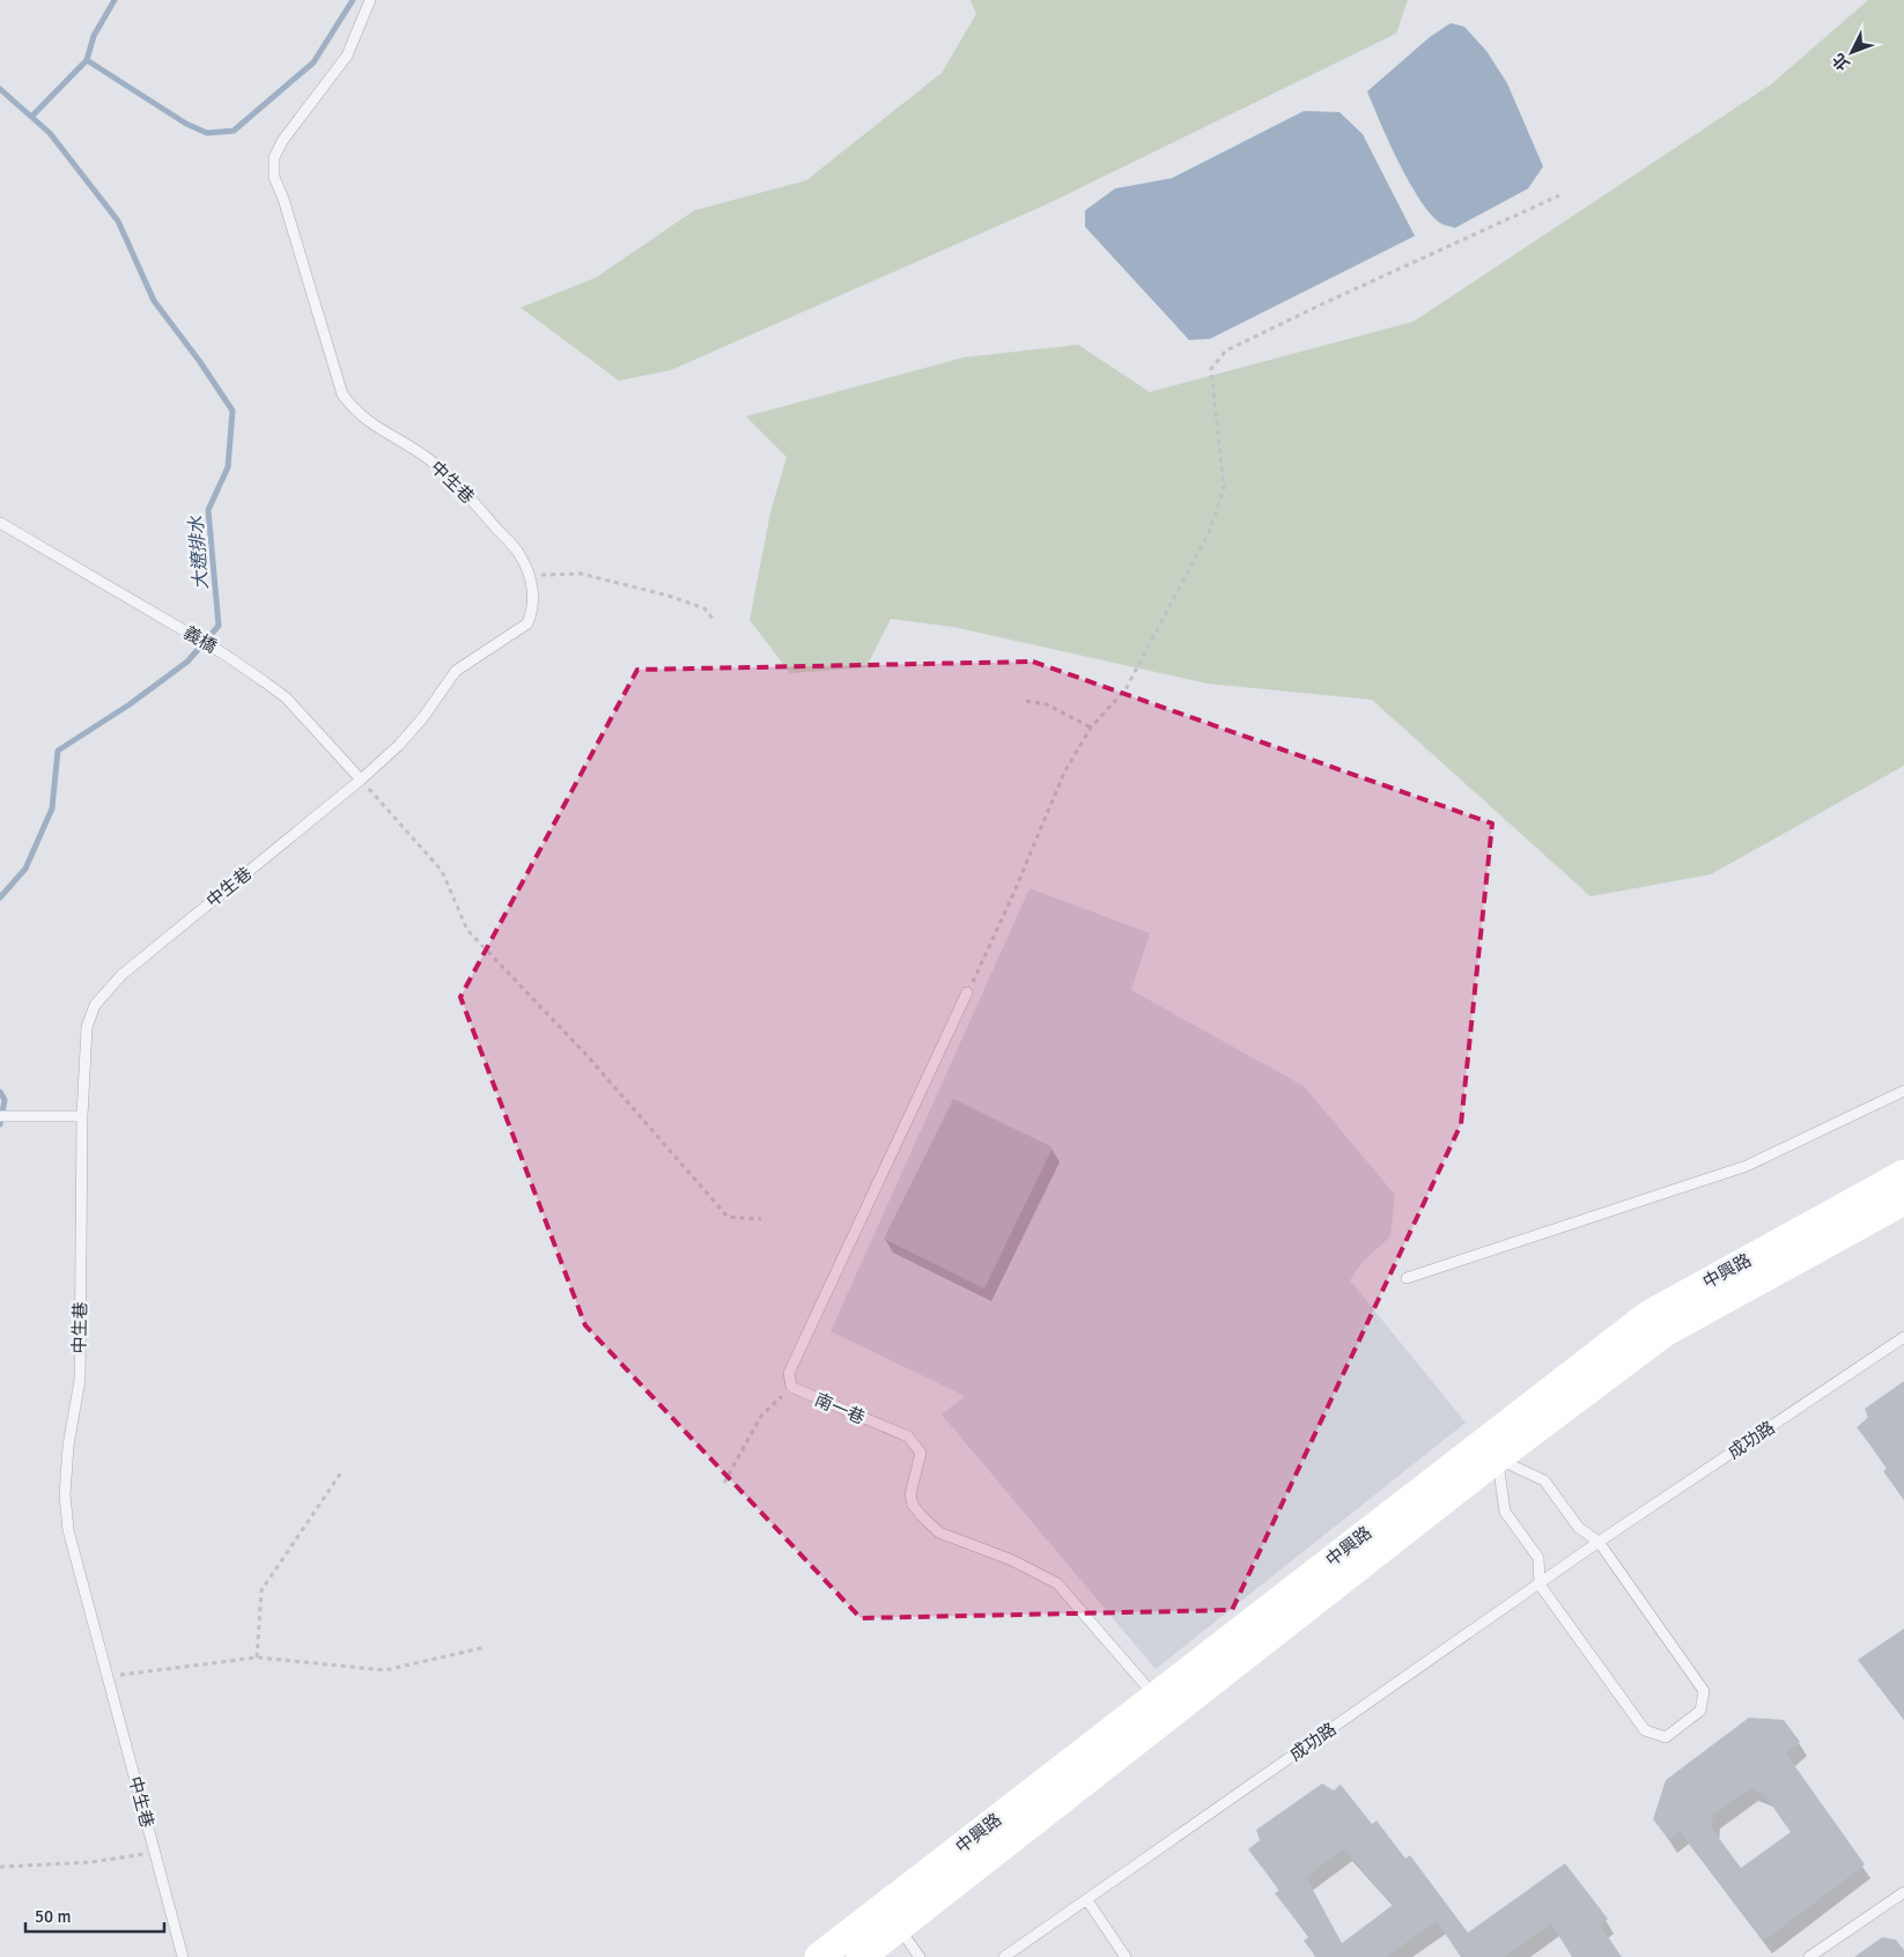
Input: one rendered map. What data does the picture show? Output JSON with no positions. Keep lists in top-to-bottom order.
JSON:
{
  "streets": {
    "main road": ["中興路"],
    "lane": [
      "中生巷",
      "義橋",
      "南一巷",
      "成功路"
    ]
  },
  "crossings": [
    ["中生巷", "義橋"],
    ["中興路", "南一巷"]
  ],
  "water": ["大遼排水"],
  "scale_bar": "50 m",
  "north": "bottom left"
}
